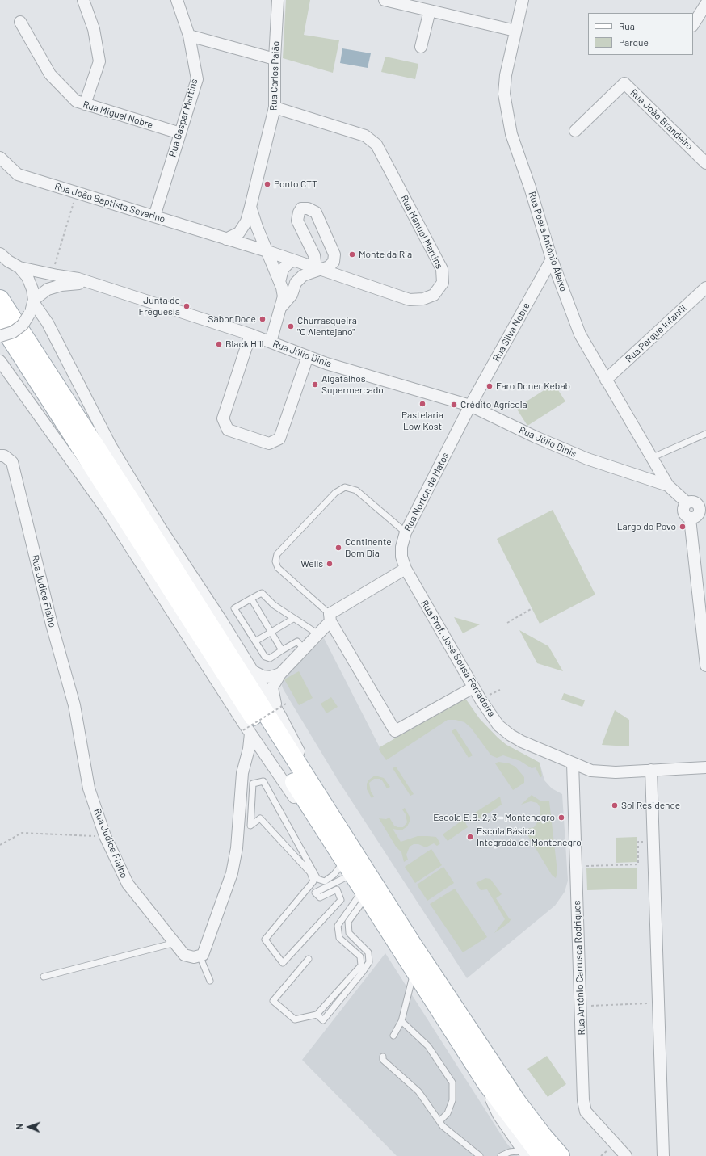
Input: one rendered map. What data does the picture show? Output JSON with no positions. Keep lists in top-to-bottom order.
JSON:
{
  "streets": {
    "street": [
      "Rua Carlos Paião",
      "Rua Miguel Nobre",
      "Rua Gaspar Martins",
      "Rua João Brandeiro",
      "Rua João Baptista Severino",
      "Rua Manuel Martins",
      "Rua Poeta António Aleixo",
      "Rua Silva Nobre",
      "Rua Parque Infantil",
      "Rua Júlio Dinis",
      "Rua Norton de Matos",
      "Rua Judice Fialho",
      "Rua Prof. José Sousa Ferradeira",
      "Rua António Carrusca Rodrigues"
    ]
  },
  "crossings": [
    ["Rua Carlos Paião", "Rua João Baptista Severino"],
    ["Rua Carlos Paião", "Rua Manuel Martins"],
    ["Rua Miguel Nobre", "Rua Gaspar Martins"],
    ["Rua Gaspar Martins", "Rua João Baptista Severino"],
    ["Rua João Baptista Severino", "Rua Manuel Martins"],
    ["Rua Poeta António Aleixo", "Rua Silva Nobre"],
    ["Rua Poeta António Aleixo", "Rua Parque Infantil"],
    ["Rua Silva Nobre", "Rua Júlio Dinis"],
    ["Rua Silva Nobre", "Rua Norton de Matos"],
    ["Rua Júlio Dinis", "Rua Norton de Matos"],
    ["Rua Norton de Matos", "Rua Prof. José Sousa Ferradeira"],
    ["Rua Prof. José Sousa Ferradeira", "Rua António Carrusca Rodrigues"]
  ],
  "places": [
    "Ponto CTT",
    "Monte da Ria",
    "Junta de Freguesia",
    "Sabor Doce",
    "Churrasqueira \"O Alentejano\"",
    "Black Hill",
    "Algatalhos Supermercado",
    "Faro Doner Kebab",
    "Pastelaria Low Kost",
    "Crédito Agrícola",
    "Largo do Povo",
    "Continente Bom Dia",
    "Wells",
    "Sol Residence",
    "Escola E.B. 2, 3 - Montenegro",
    "Escola Básica Integrada de Montenegro"
  ],
  "legend": ["Rua", "Parque"],
  "north": "left"
}
